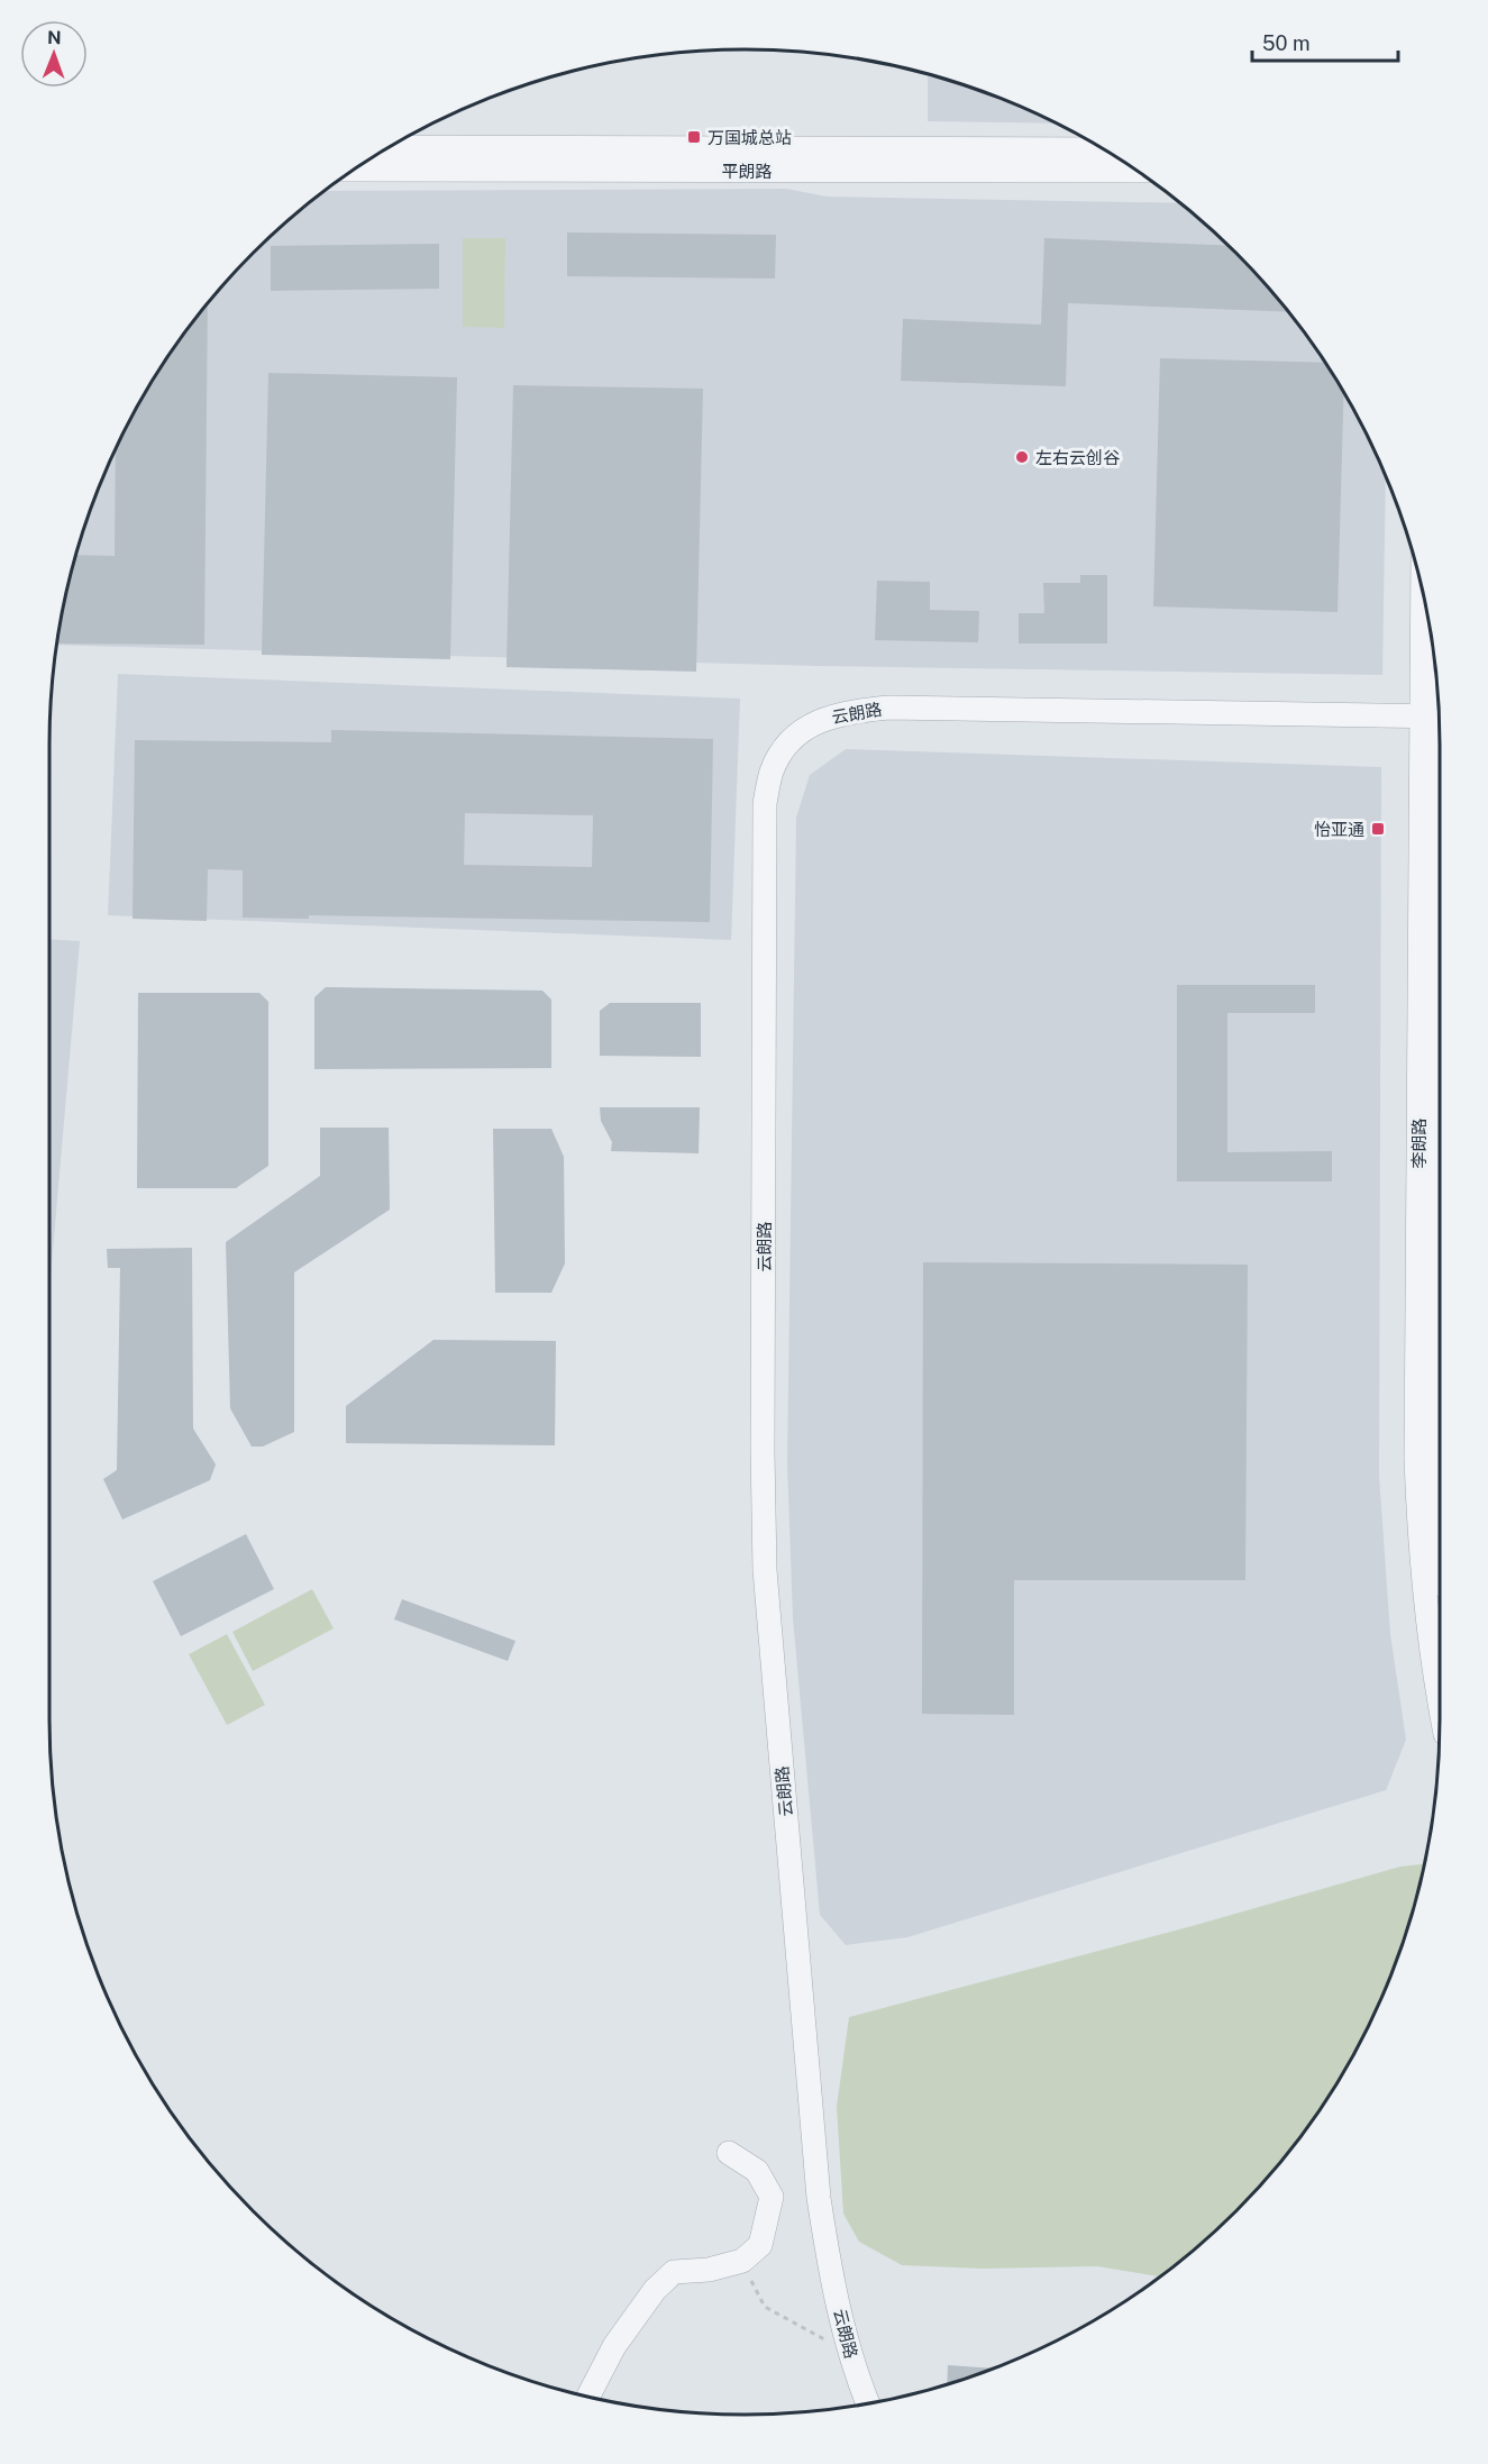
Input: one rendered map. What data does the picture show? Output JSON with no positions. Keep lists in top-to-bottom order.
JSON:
{
  "streets": {
    "street": ["平朗路", "云朗路", "李朗路"]
  },
  "crossings": [
    ["云朗路", "李朗路"]
  ],
  "places": {
    "transit": ["万国城总站", "怡亚通"],
    "other": ["左右云创谷"]
  },
  "scale_bar": "50 m",
  "north": "top"
}
